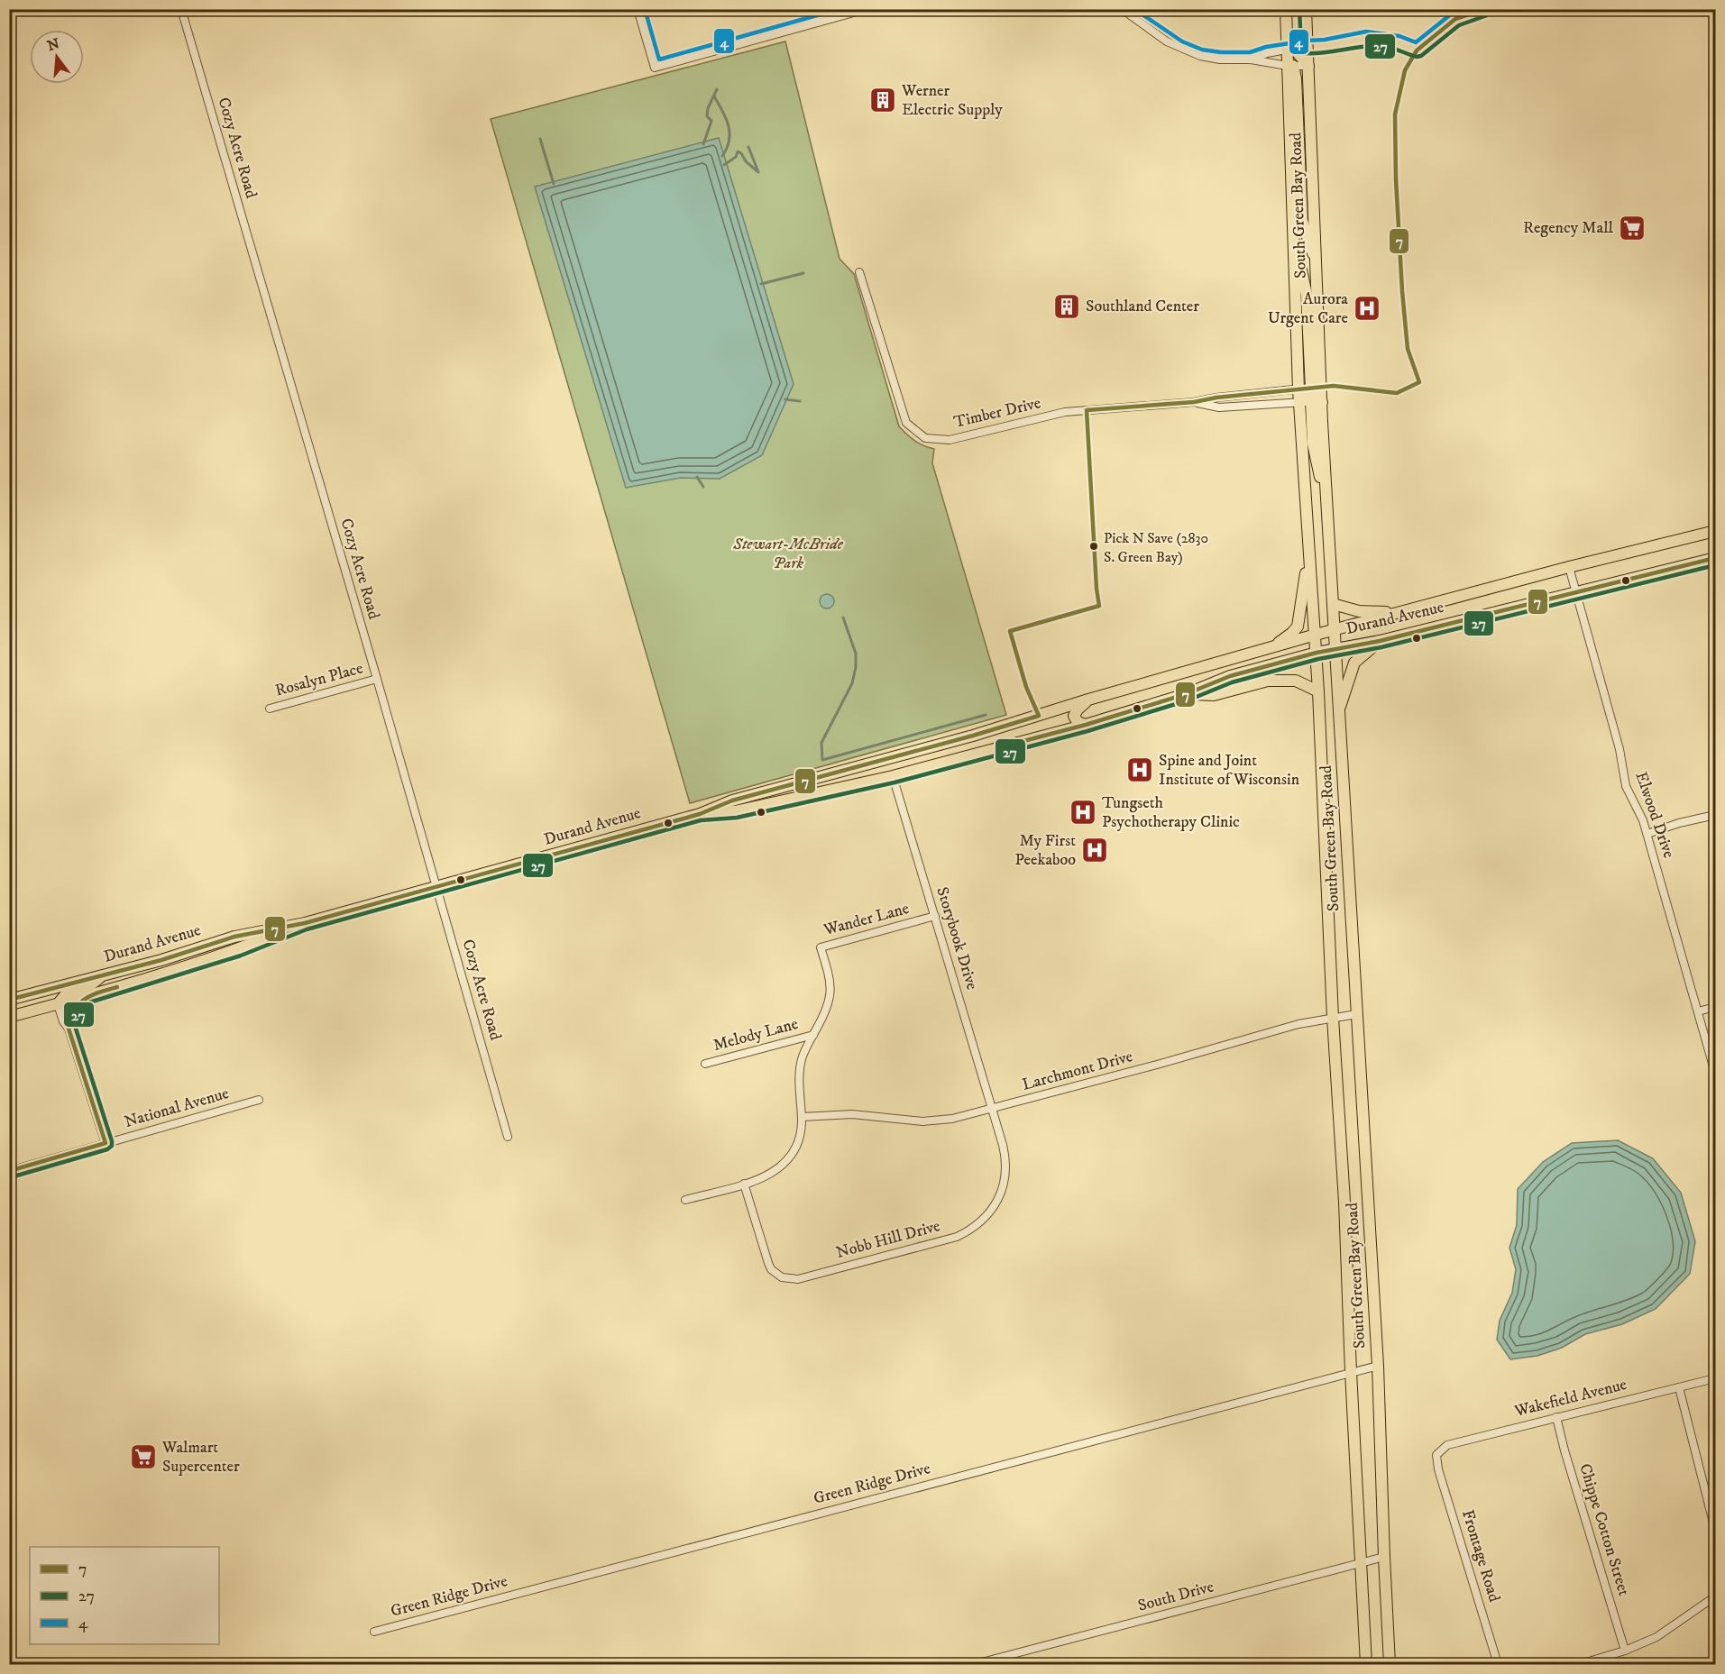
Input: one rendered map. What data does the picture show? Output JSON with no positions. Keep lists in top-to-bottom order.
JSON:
{
  "streets": {
    "main road": ["South Green Bay Road", "Durand Avenue"],
    "street": [
      "Cozy Acre Road",
      "Timber Drive",
      "Rosalyn Place",
      "Elwood Drive",
      "Wander Lane",
      "Storybook Drive",
      "Melody Lane",
      "Larchmont Drive",
      "National Avenue",
      "Nobb Hill Drive",
      "Wakefield Avenue",
      "Green Ridge Drive",
      "Chippe Cotton Street",
      "Frontage Road",
      "South Drive"
    ]
  },
  "crossings": [
    ["Cozy Acre Road", "Durand Avenue"],
    ["Cozy Acre Road", "Rosalyn Place"],
    ["South Green Bay Road", "Timber Drive"],
    ["South Green Bay Road", "Durand Avenue"],
    ["South Green Bay Road", "Larchmont Drive"],
    ["South Green Bay Road", "Green Ridge Drive"],
    ["South Green Bay Road", "South Drive"],
    ["Durand Avenue", "Elwood Drive"],
    ["Durand Avenue", "Storybook Drive"],
    ["Wander Lane", "Storybook Drive"],
    ["Wander Lane", "Melody Lane"],
    ["Wander Lane", "Larchmont Drive"],
    ["Wander Lane", "Nobb Hill Drive"],
    ["Storybook Drive", "Larchmont Drive"],
    ["Storybook Drive", "Nobb Hill Drive"],
    ["Larchmont Drive", "Nobb Hill Drive"],
    ["Wakefield Avenue", "Chippe Cotton Street"],
    ["Wakefield Avenue", "Frontage Road"]
  ],
  "parks": ["Stewart-McBride Park"],
  "places": {
    "building": ["Werner Electric Supply", "Southland Center"],
    "supermarket": ["Regency Mall", "Walmart Supercenter"],
    "hospital": [
      "Aurora Urgent Care",
      "Spine and Joint Institute of Wisconsin",
      "Tungseth Psychotherapy Clinic",
      "My First Peekaboo"
    ],
    "other": ["Pick N Save (2830 S. Green Bay)"]
  },
  "lines": ["transit line 7", "transit line 27", "transit line 4"],
  "legend": ["7", "27", "4"],
  "north": "top"
}
